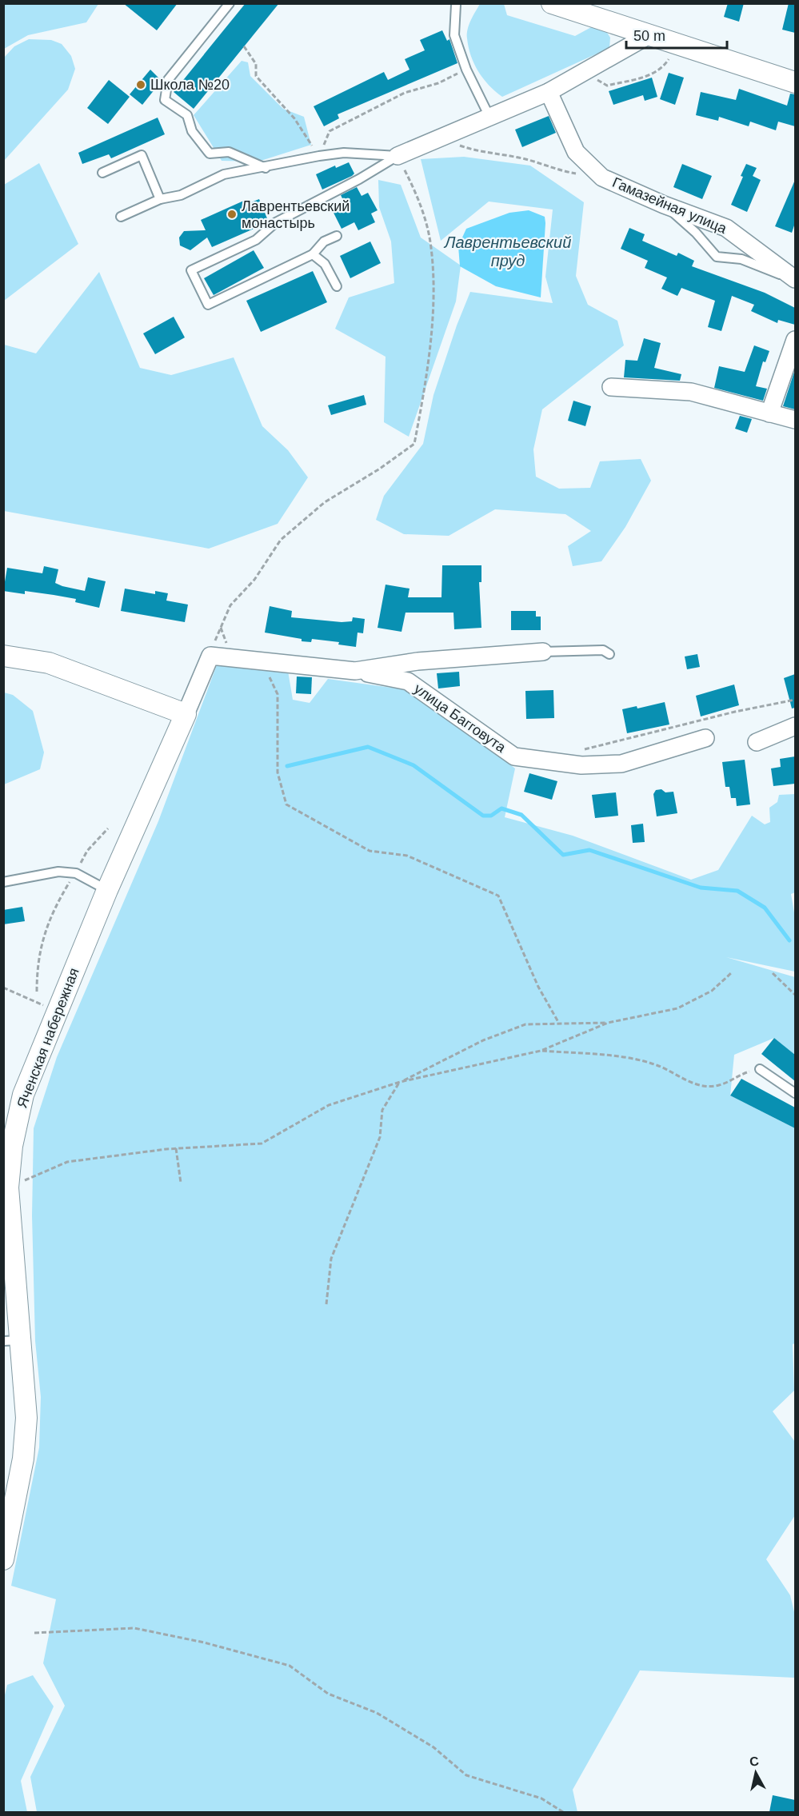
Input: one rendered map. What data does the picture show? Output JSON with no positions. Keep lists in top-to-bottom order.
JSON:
{
  "streets": {
    "street": ["Гамазейная улица", "улица Багговута", "Яченская набережная"]
  },
  "water": ["Лаврентьевский пруд"],
  "places": ["Школа №20", "Лаврентьевский монастырь"],
  "scale_bar": "50 m",
  "north": "top"
}
